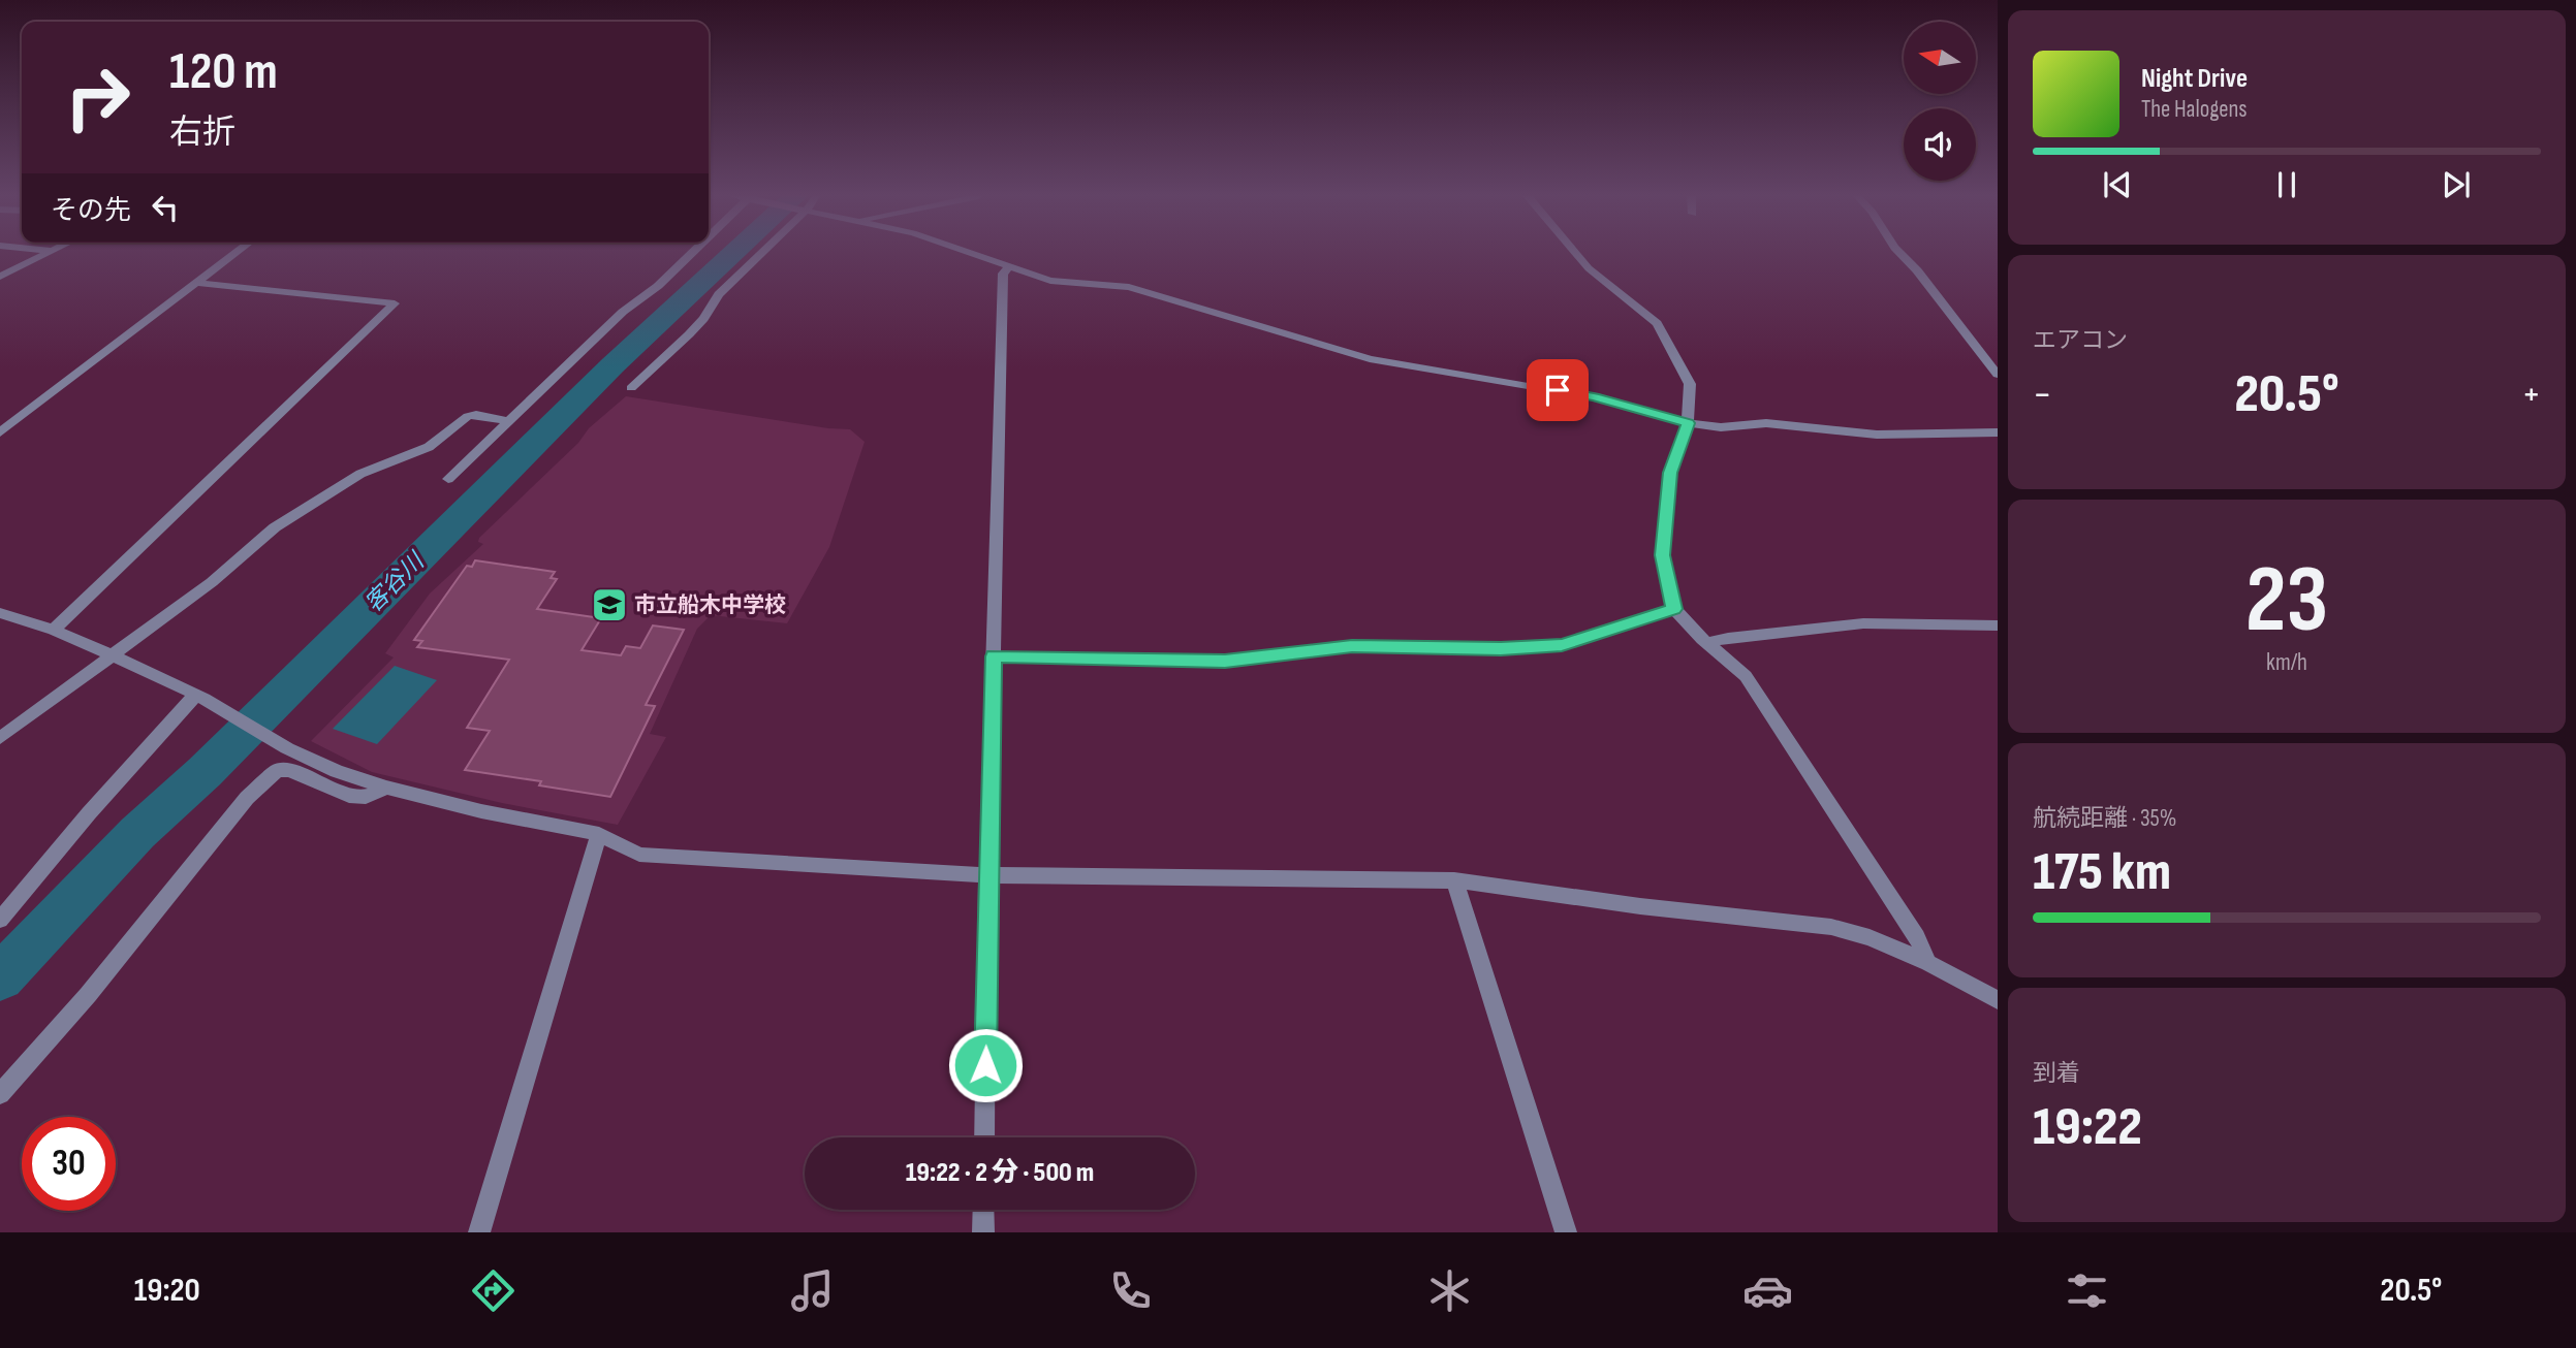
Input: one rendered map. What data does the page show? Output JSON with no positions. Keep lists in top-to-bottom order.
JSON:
{
  "water": ["客谷川"],
  "places": {
    "school or university": ["市立船木中学校"]
  },
  "north": "left",
  "page": {
    "turn": ["120 m", "右折"],
    "song": ["Night Drive", "The Halogens"],
    "then": "その先",
    "tile": [
      "エアコン",
      ["23", "km/h"],
      ["航続距離 · 35%", "175 km"],
      ["到着", "19:22"]
    ],
    "heat": ["−", "20.5°", "+"],
    "limit": "30",
    "trip": "19:22 · 2 分 · 500 m",
    "tabs": ["19:20", "20.5°"]
  }
}
